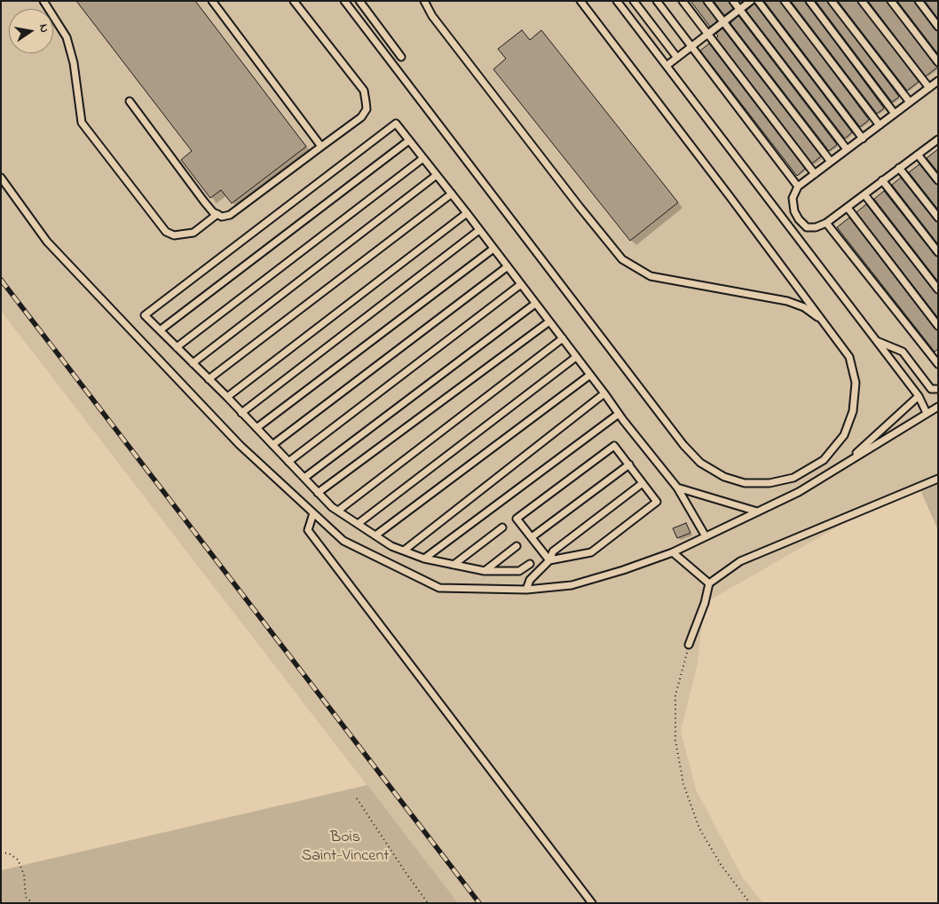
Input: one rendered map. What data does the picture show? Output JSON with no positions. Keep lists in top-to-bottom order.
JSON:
{
  "parks": ["Bois Saint-Vincent"],
  "north": "right"
}
